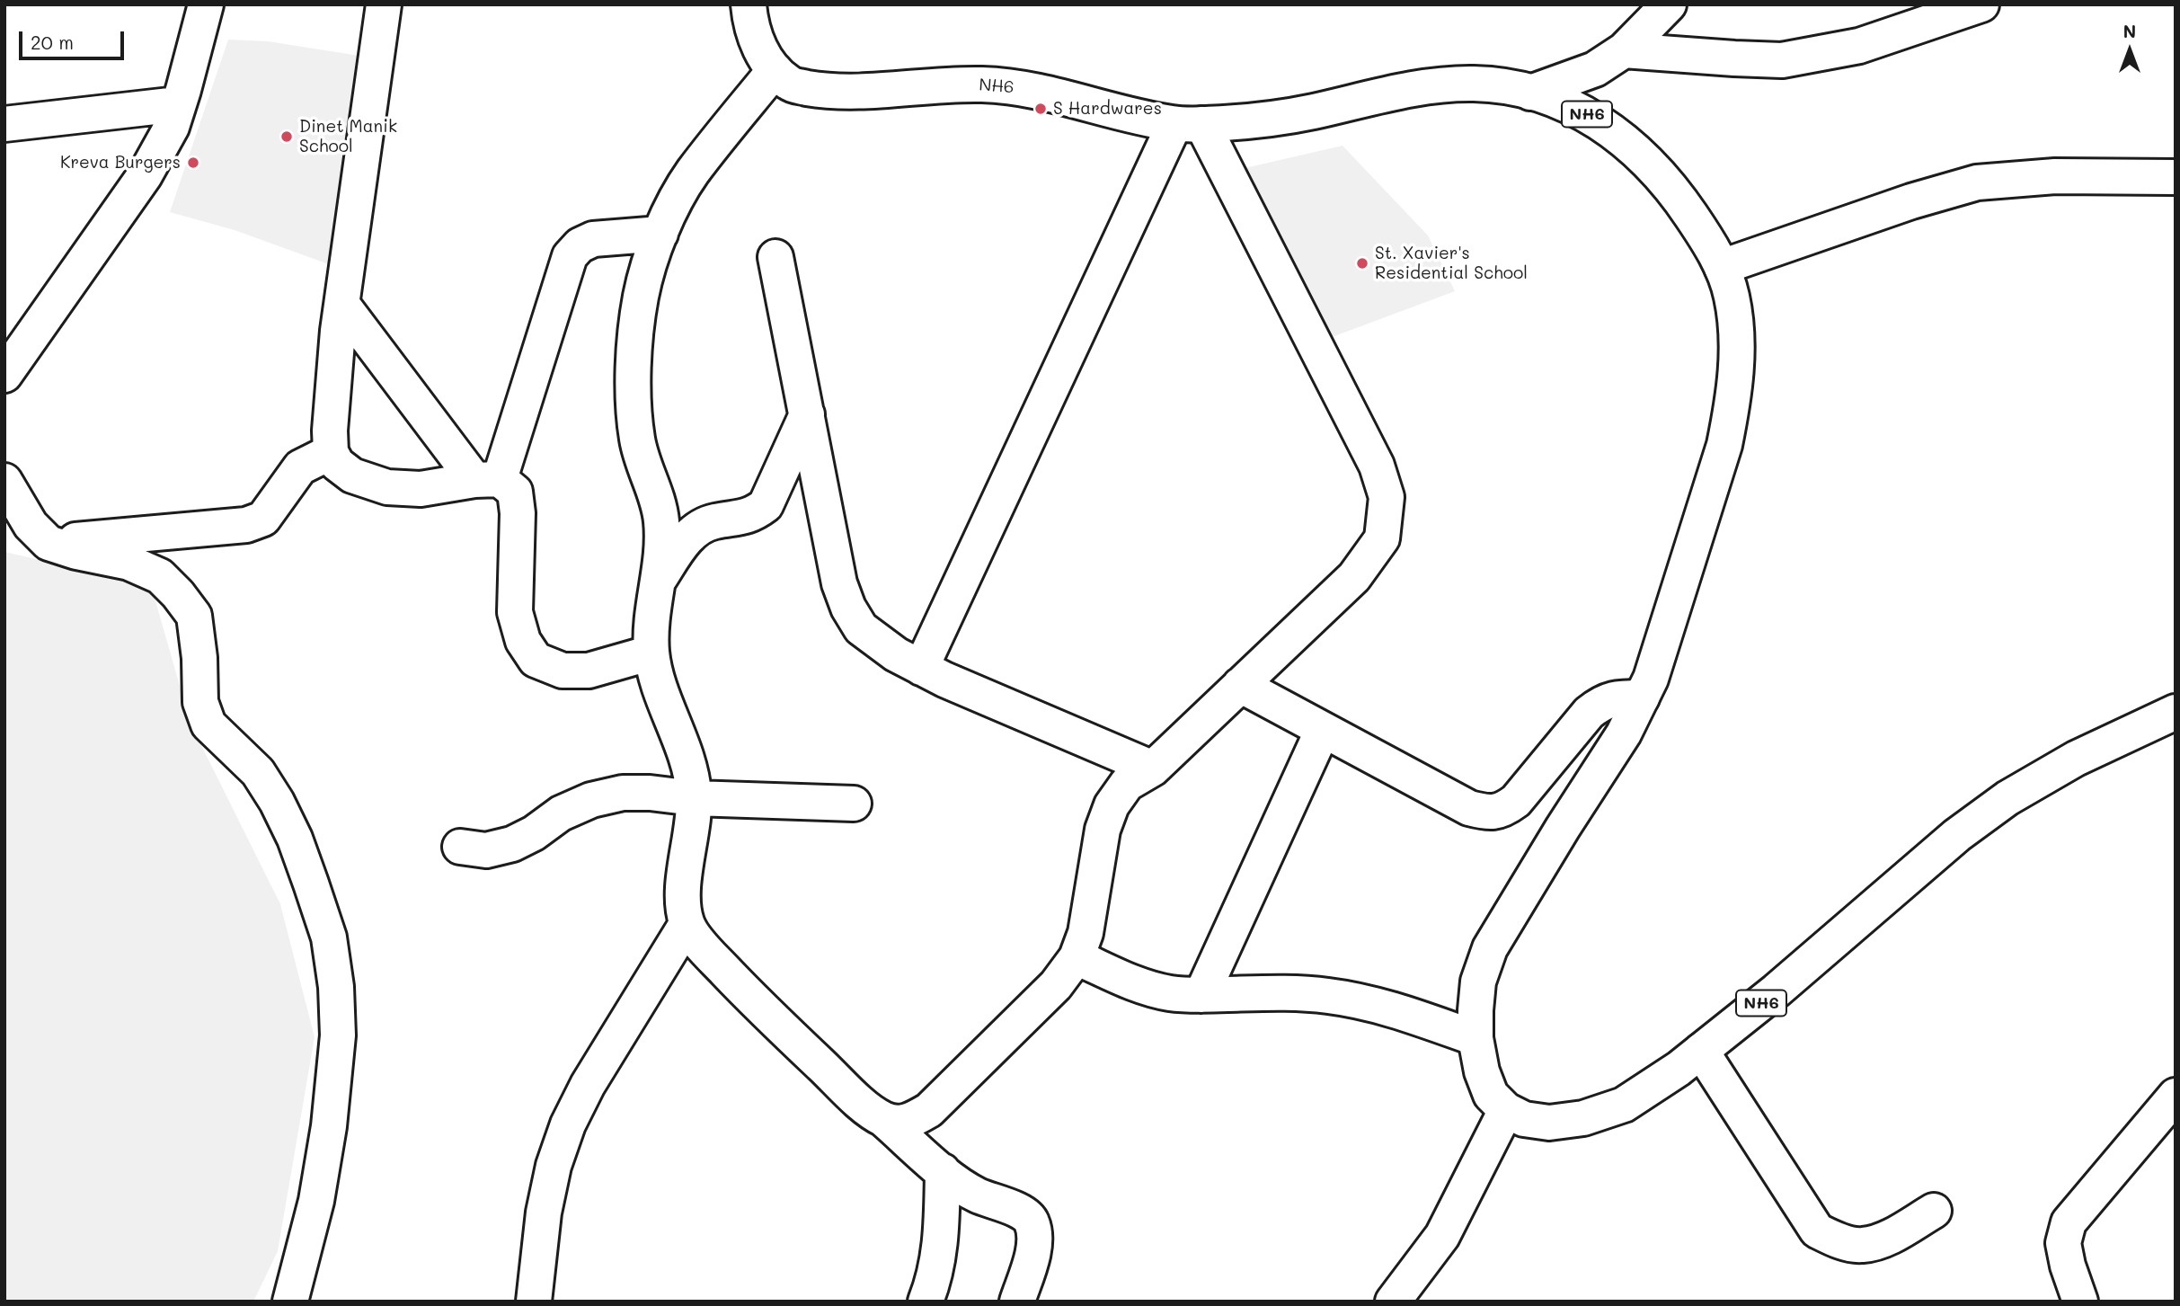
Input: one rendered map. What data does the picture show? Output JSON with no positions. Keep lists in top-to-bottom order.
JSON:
{
  "streets": {
    "main road": ["NH6"]
  },
  "places": [
    "S Hardwares",
    "Dinet Manik School",
    "Kreva Burgers",
    "St. Xavier's Residential School"
  ],
  "scale_bar": "20 m",
  "north": "top"
}
